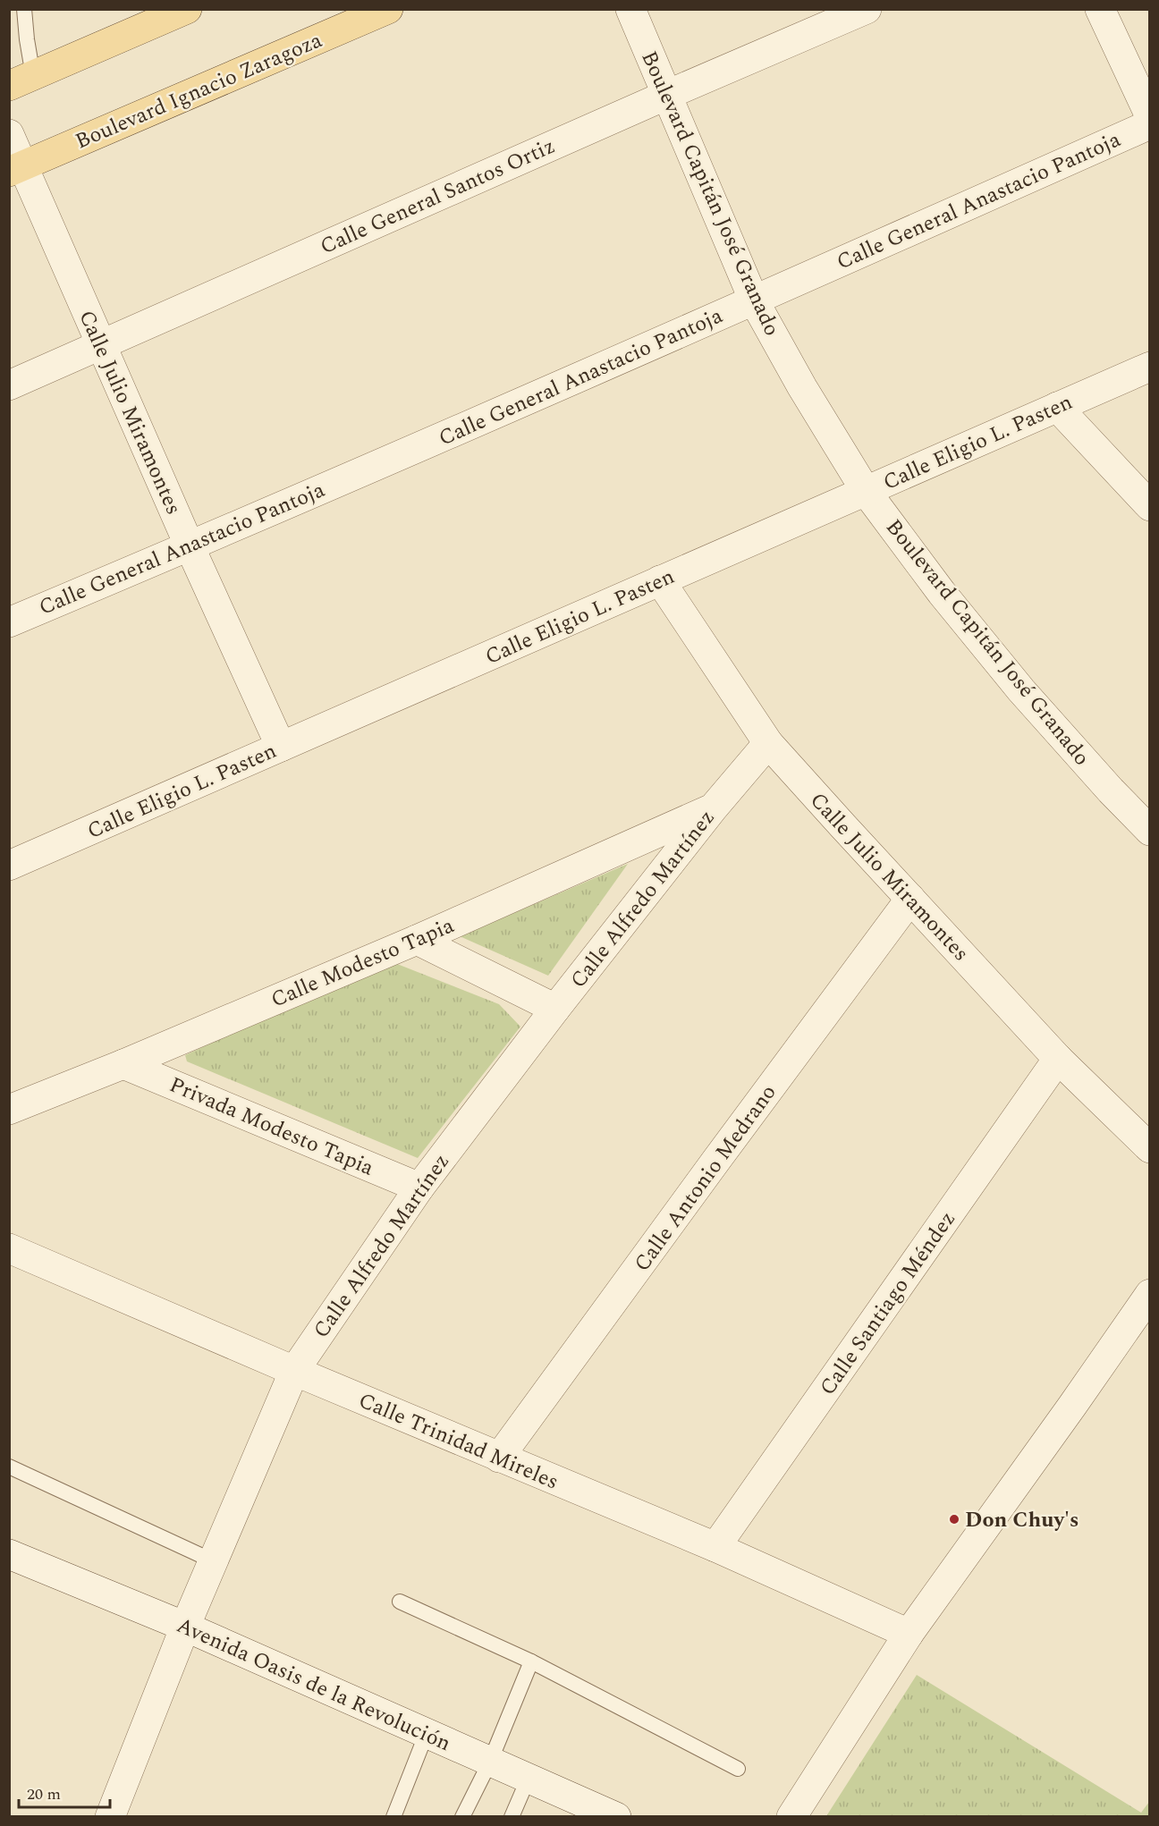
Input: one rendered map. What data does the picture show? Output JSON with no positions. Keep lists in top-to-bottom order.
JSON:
{
  "streets": {
    "main road": ["Boulevard Ignacio Zaragoza"],
    "street": [
      "Boulevard Capitán José Granado",
      "Calle General Santos Ortiz",
      "Calle General Anastacio Pantoja",
      "Calle Julio Miramontes",
      "Calle Eligio L. Pasten",
      "Calle Alfredo Martínez",
      "Calle Modesto Tapia",
      "Privada Modesto Tapia",
      "Calle Antonio Medrano",
      "Calle Santiago Méndez",
      "Calle Trinidad Mireles",
      "Avenida Oasis de la Revolución"
    ]
  },
  "crossings": [
    ["Boulevard Ignacio Zaragoza", "Calle Julio Miramontes"],
    ["Boulevard Capitán José Granado", "Calle General Santos Ortiz"],
    ["Boulevard Capitán José Granado", "Calle General Anastacio Pantoja"],
    ["Boulevard Capitán José Granado", "Calle Eligio L. Pasten"],
    ["Calle General Santos Ortiz", "Calle Julio Miramontes"],
    ["Calle General Anastacio Pantoja", "Calle Julio Miramontes"],
    ["Calle Julio Miramontes", "Calle Eligio L. Pasten"],
    ["Calle Julio Miramontes", "Calle Alfredo Martínez"],
    ["Calle Julio Miramontes", "Calle Antonio Medrano"],
    ["Calle Julio Miramontes", "Calle Santiago Méndez"],
    ["Calle Alfredo Martínez", "Calle Modesto Tapia"],
    ["Calle Alfredo Martínez", "Privada Modesto Tapia"],
    ["Calle Alfredo Martínez", "Calle Trinidad Mireles"],
    ["Calle Alfredo Martínez", "Avenida Oasis de la Revolución"],
    ["Calle Modesto Tapia", "Privada Modesto Tapia"],
    ["Calle Antonio Medrano", "Calle Trinidad Mireles"],
    ["Calle Santiago Méndez", "Calle Trinidad Mireles"]
  ],
  "places": ["Don Chuy's"],
  "scale_bar": "20 m"
}
